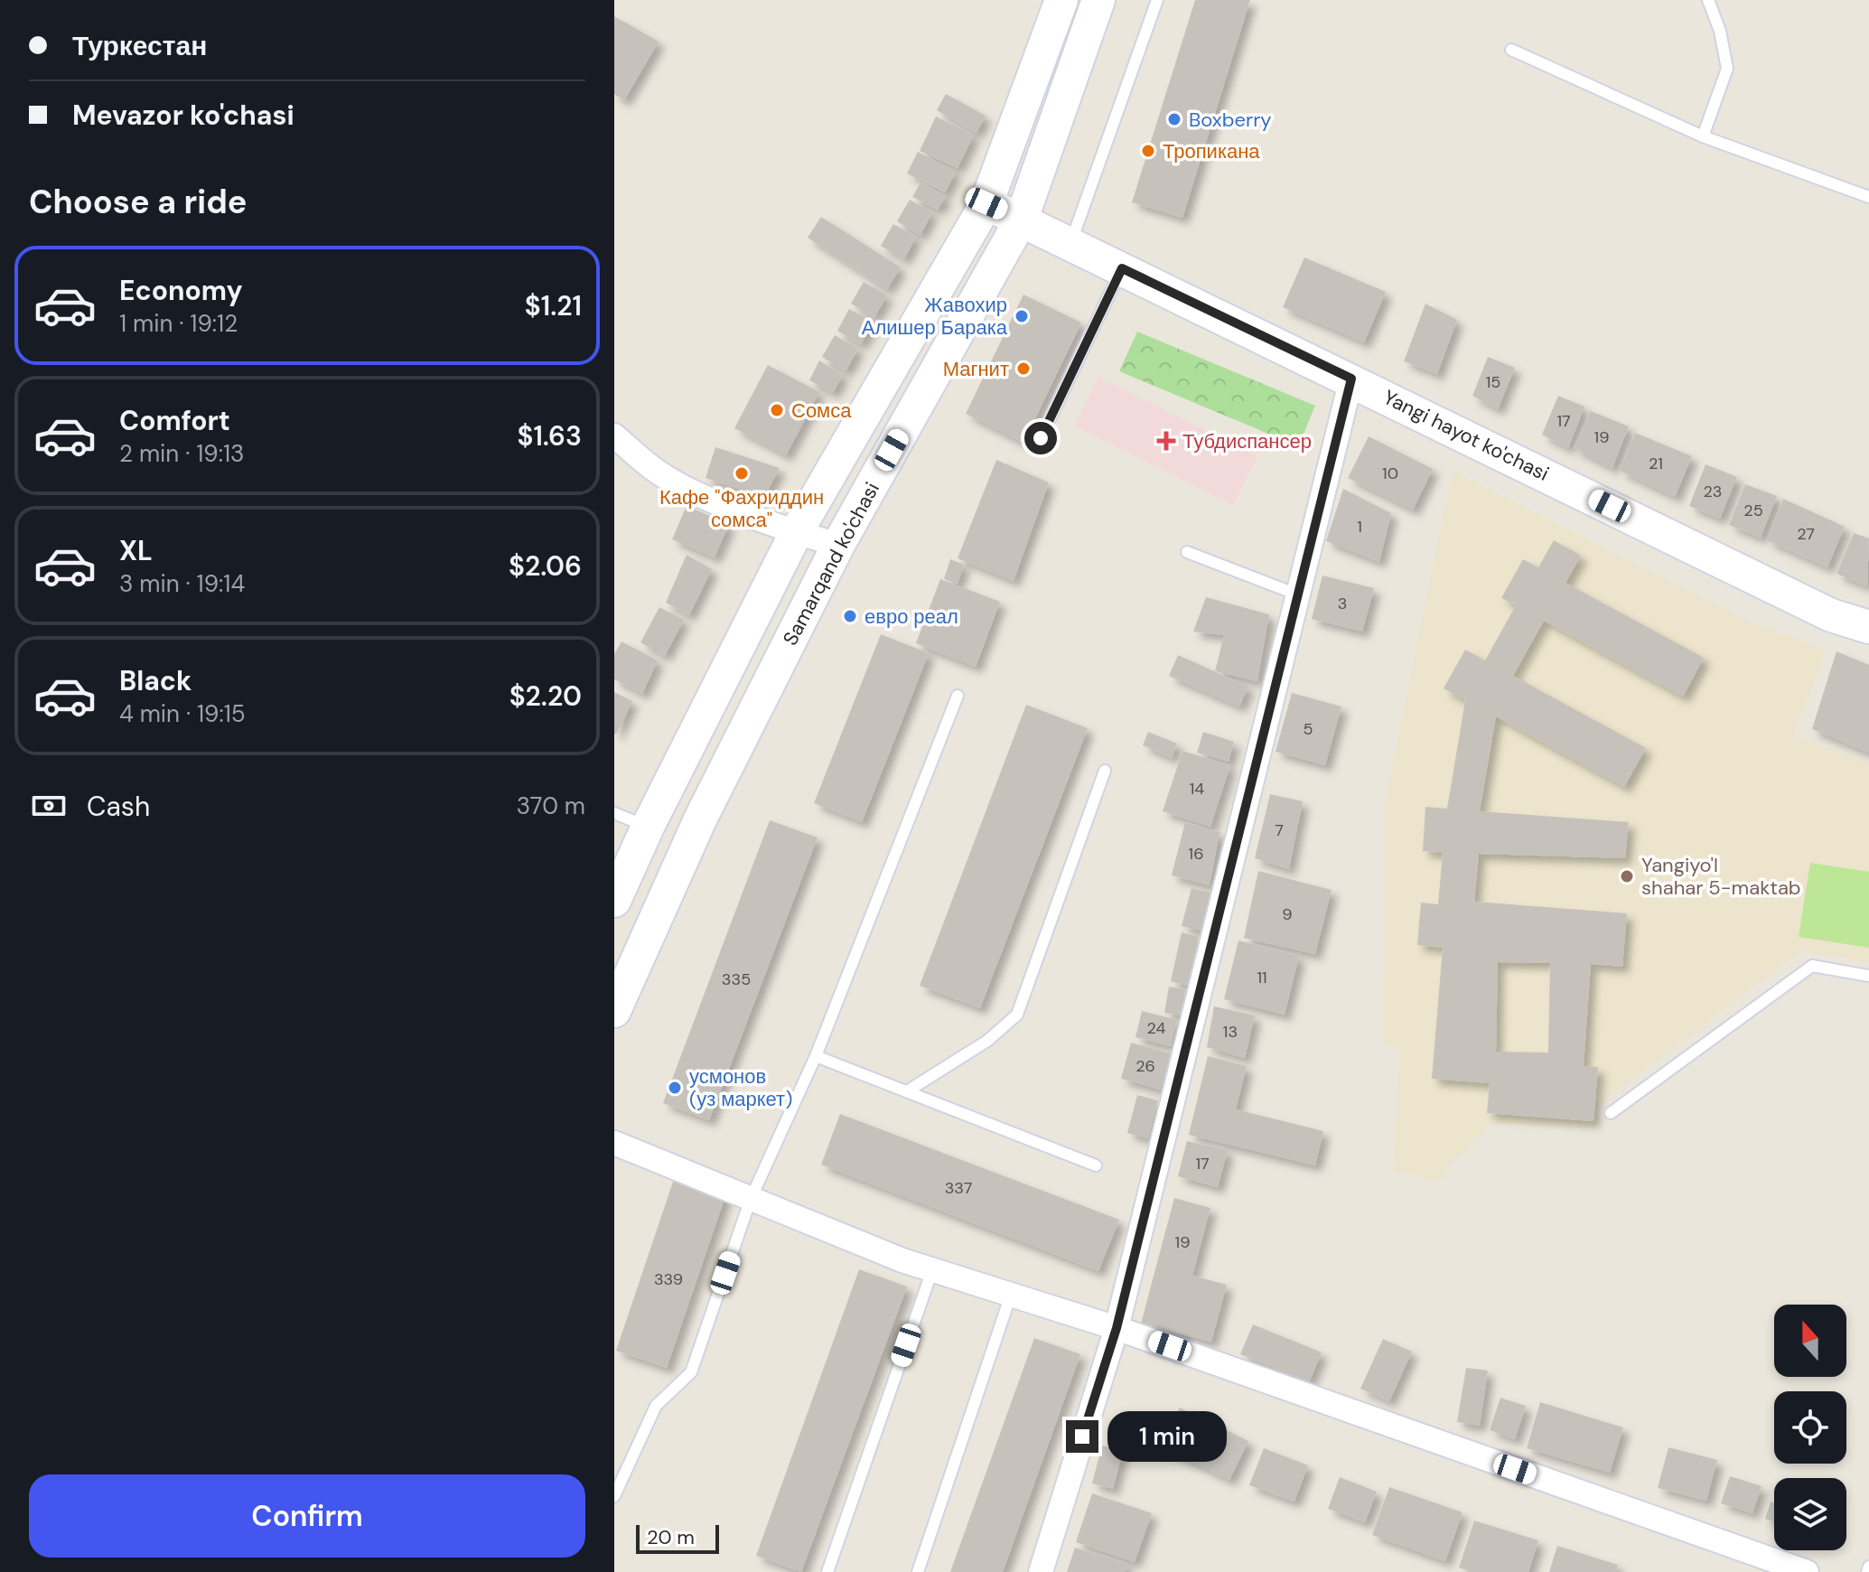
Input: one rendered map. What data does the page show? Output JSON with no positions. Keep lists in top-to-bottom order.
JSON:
{
  "streets": {
    "main road": ["Yangi hayot ko'chasi", "Samarqand ko'chasi"]
  },
  "crossings": [
    ["Yangi hayot ko'chasi", "Samarqand ko'chasi"]
  ],
  "places": {
    "other": [
      "Boxberry",
      "Тропикана",
      "Жавохир Алишер Барака",
      "Магнит",
      "Сомса",
      "Кафе \"Фахриддин сомса\"",
      "евро реал",
      "Yangiyo'l shahar 5-maktab",
      "усмонов (уз маркет)"
    ],
    "health": ["Тубдиспансер"]
  },
  "house_numbers": [
    "15",
    "17",
    "19",
    "21",
    "10",
    "23",
    "25",
    "1",
    "27",
    "3",
    "5",
    "14",
    "7",
    "16",
    "9",
    "11",
    "335",
    "24",
    "13",
    "26",
    "17",
    "337",
    "19",
    "339"
  ],
  "scale_bar": "20 m",
  "north": "top",
  "page": {
    "banner": ["Туркестан", "Mevazor ko'chasi"],
    "heading": "Choose a ride",
    "list": [
      {
        "name": "Economy",
        "note": "1 min · 19:12",
        "value": "$1.21"
      },
      {
        "name": "Comfort",
        "note": "2 min · 19:13",
        "value": "$1.63"
      },
      {
        "name": "XL",
        "note": "3 min · 19:14",
        "value": "$2.06"
      },
      {
        "name": "Black",
        "note": "4 min · 19:15",
        "value": "$2.20"
      }
    ],
    "pay": ["Cash", "370 m"],
    "bubble": "1 min",
    "buttons": "Confirm",
    "scale": "20 m"
  }
}
